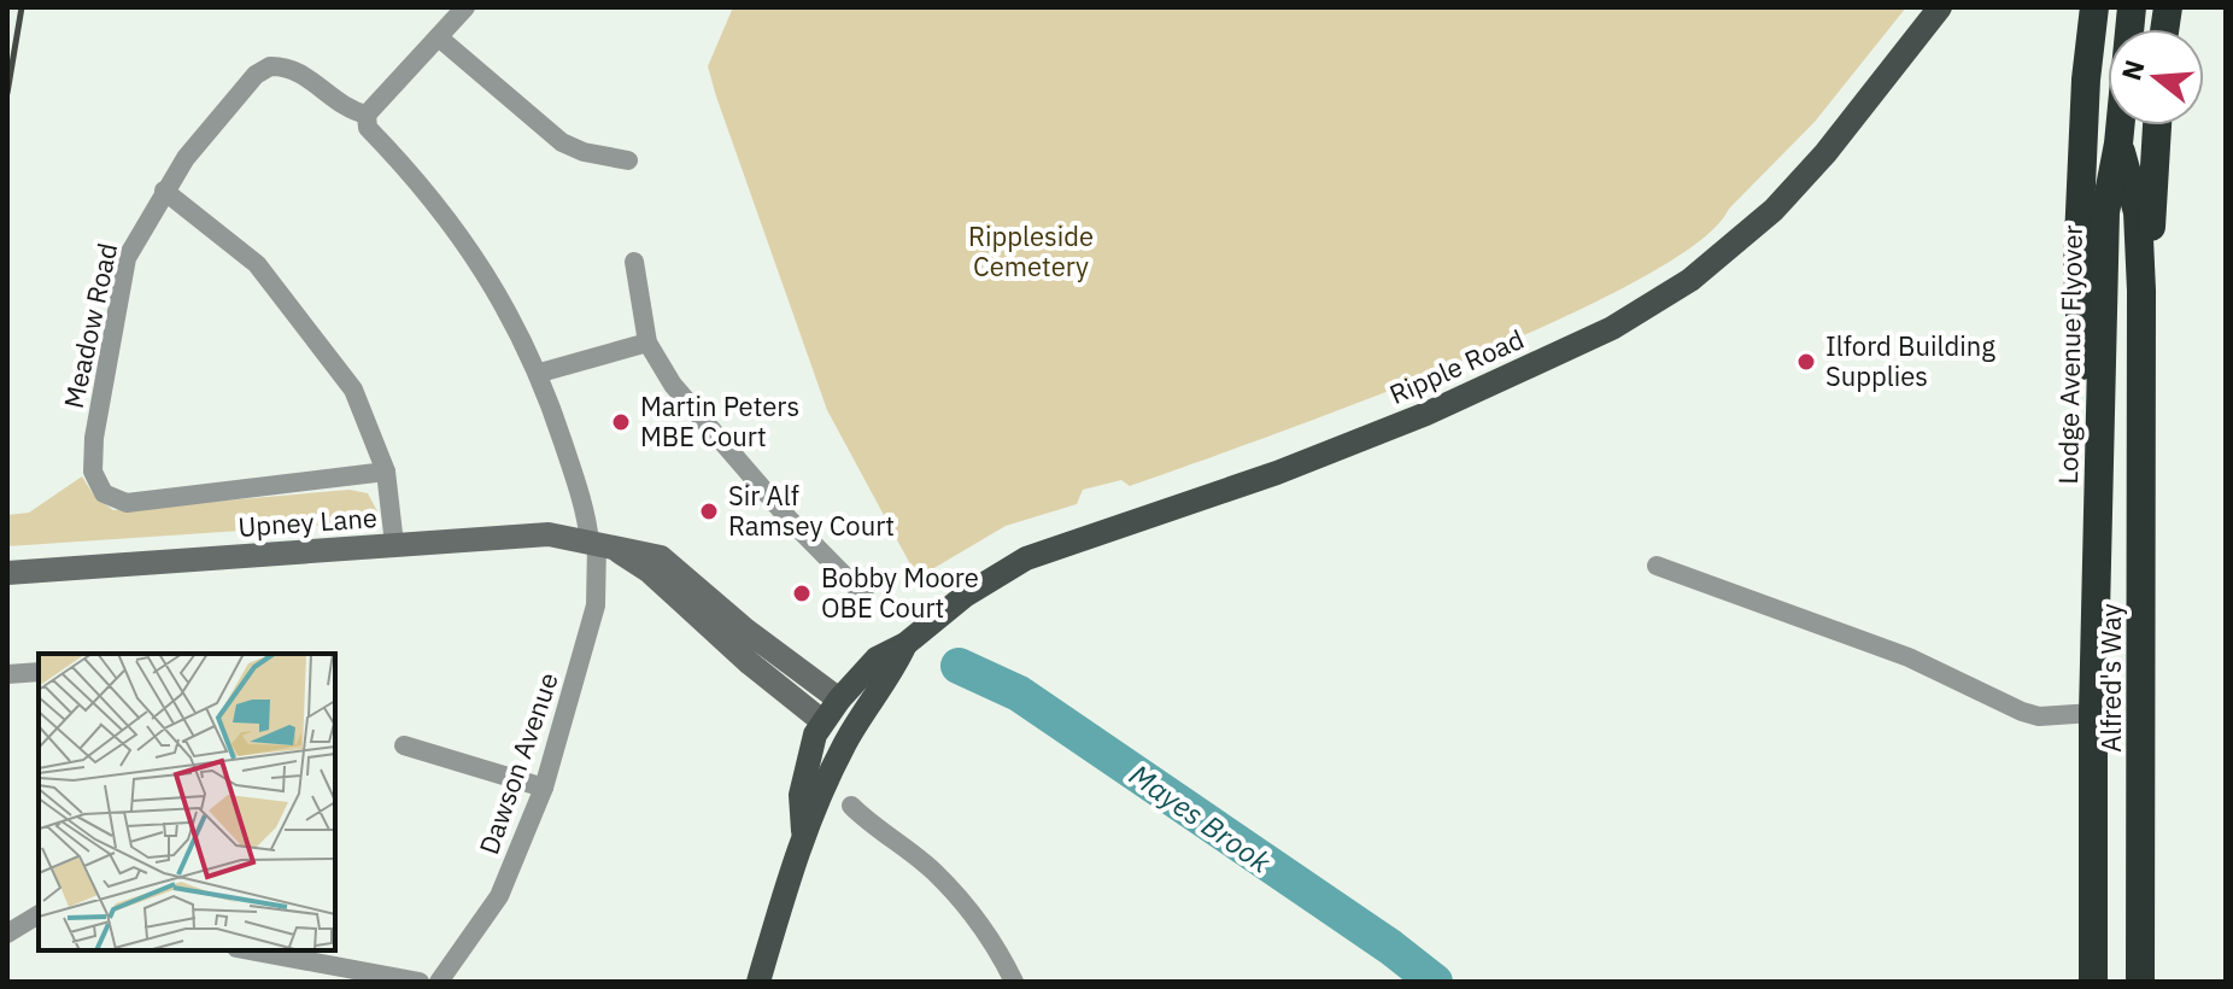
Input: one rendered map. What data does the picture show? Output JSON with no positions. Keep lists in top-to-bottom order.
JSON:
{
  "streets": {
    "highway": ["Lodge Avenue Flyover", "Alfred's Way"],
    "main road": ["Ripple Road"],
    "street": ["Meadow Road", "Upney Lane", "Dawson Avenue"]
  },
  "crossings": [
    ["Lodge Avenue Flyover", "Alfred's Way"],
    ["Ripple Road", "Upney Lane"],
    ["Upney Lane", "Dawson Avenue"]
  ],
  "water": ["Mayes Brook"],
  "parks": ["Rippleside Cemetery"],
  "places": [
    "Ilford Building Supplies",
    "Martin Peters MBE Court",
    "Sir Alf Ramsey Court",
    "Bobby Moore OBE Court"
  ],
  "north": "left"
}
